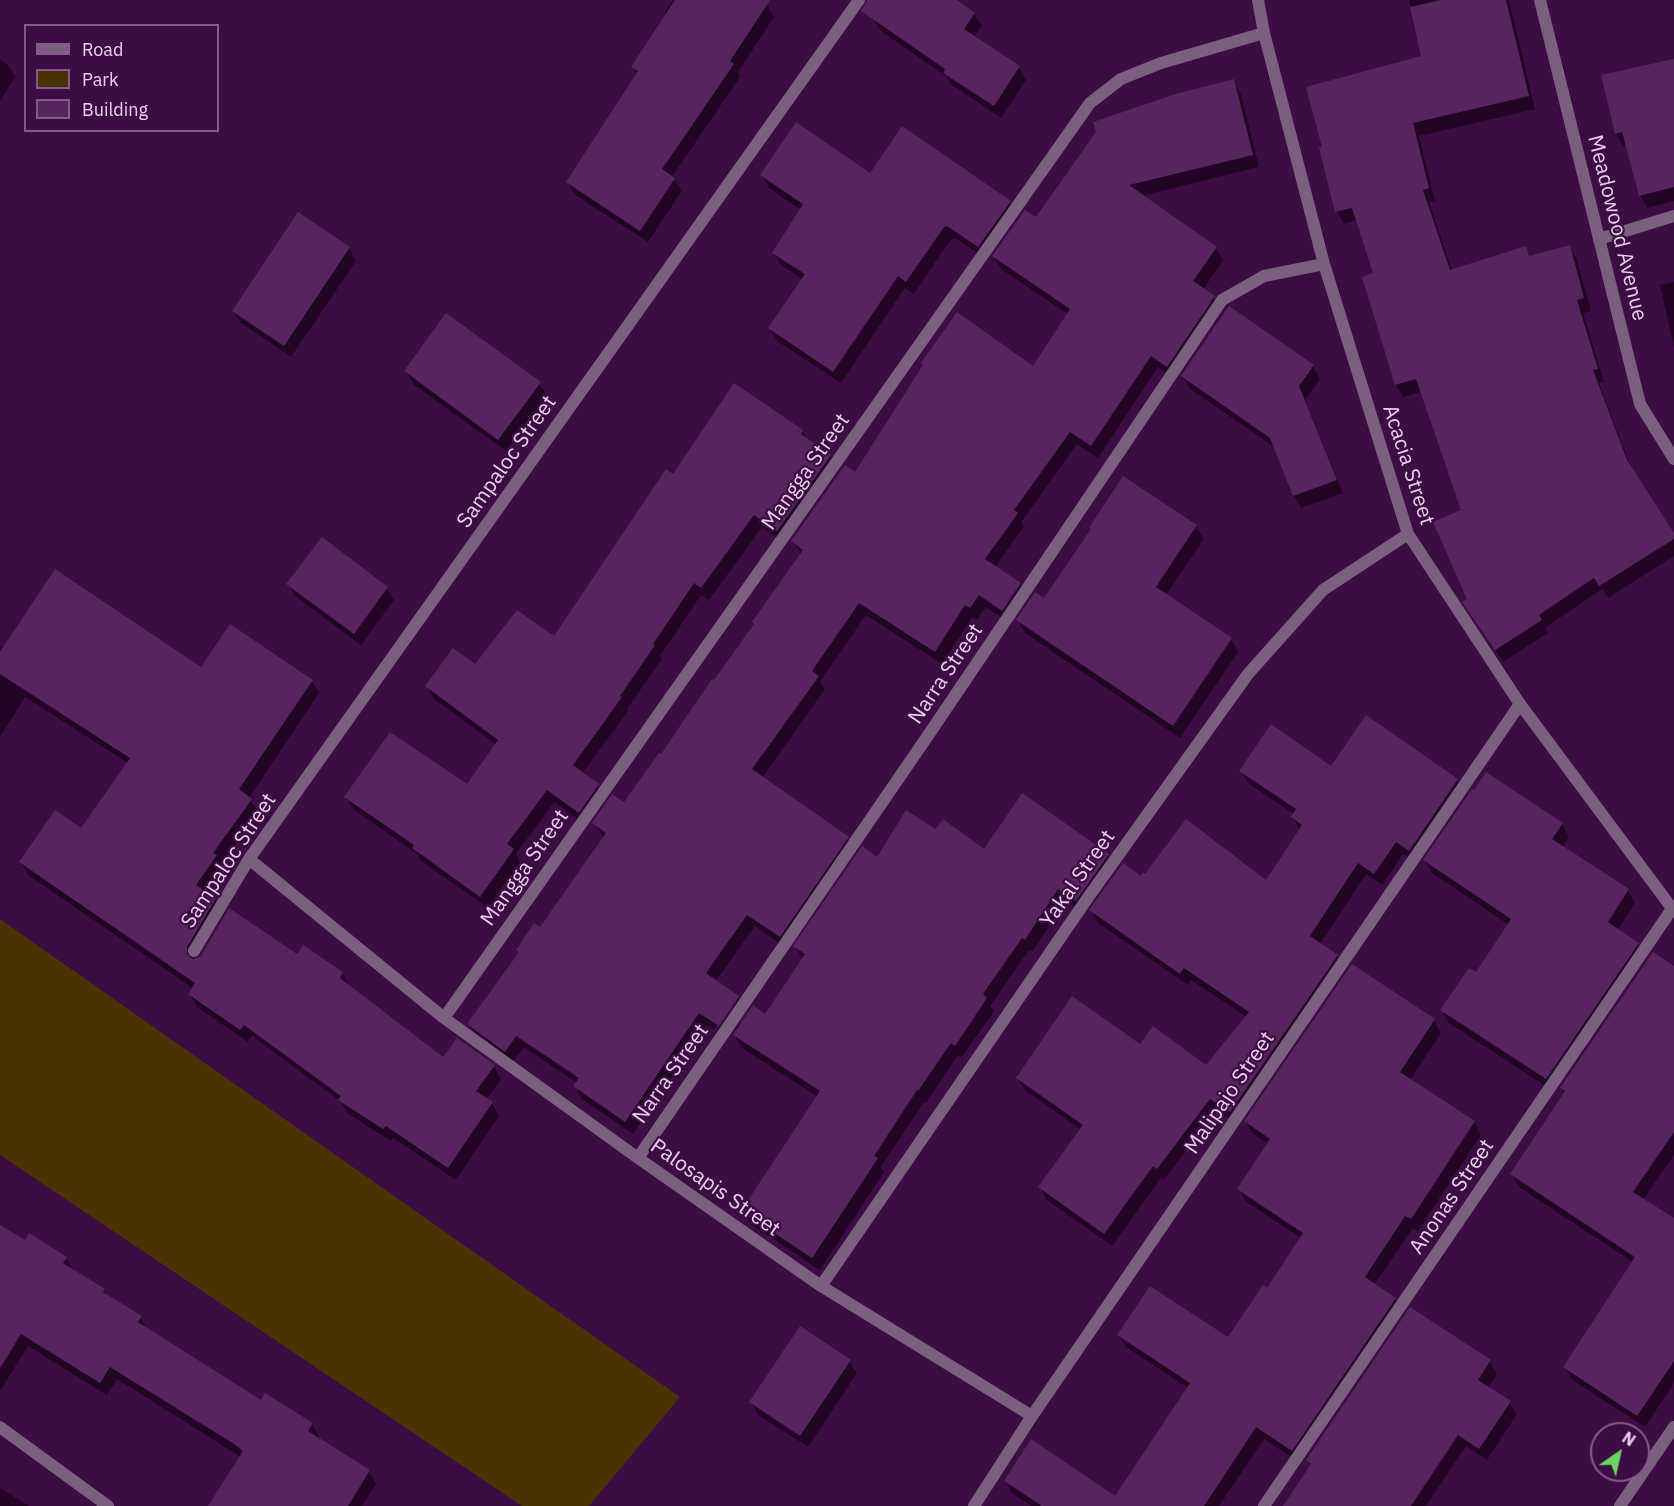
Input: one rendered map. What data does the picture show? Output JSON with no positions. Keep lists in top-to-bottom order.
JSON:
{
  "streets": {
    "street": [
      "Meadowood Avenue",
      "Sampaloc Street",
      "Acacia Street",
      "Mangga Street",
      "Narra Street",
      "Yakal Street",
      "Malipajo Street",
      "Palosapis Street",
      "Anonas Street"
    ]
  },
  "crossings": [
    ["Sampaloc Street", "Palosapis Street"],
    ["Acacia Street", "Mangga Street"],
    ["Acacia Street", "Narra Street"],
    ["Acacia Street", "Yakal Street"],
    ["Acacia Street", "Malipajo Street"],
    ["Acacia Street", "Anonas Street"],
    ["Mangga Street", "Palosapis Street"],
    ["Narra Street", "Palosapis Street"],
    ["Yakal Street", "Palosapis Street"],
    ["Malipajo Street", "Palosapis Street"]
  ],
  "legend": ["Road", "Park", "Building"],
  "north": "top right"
}
